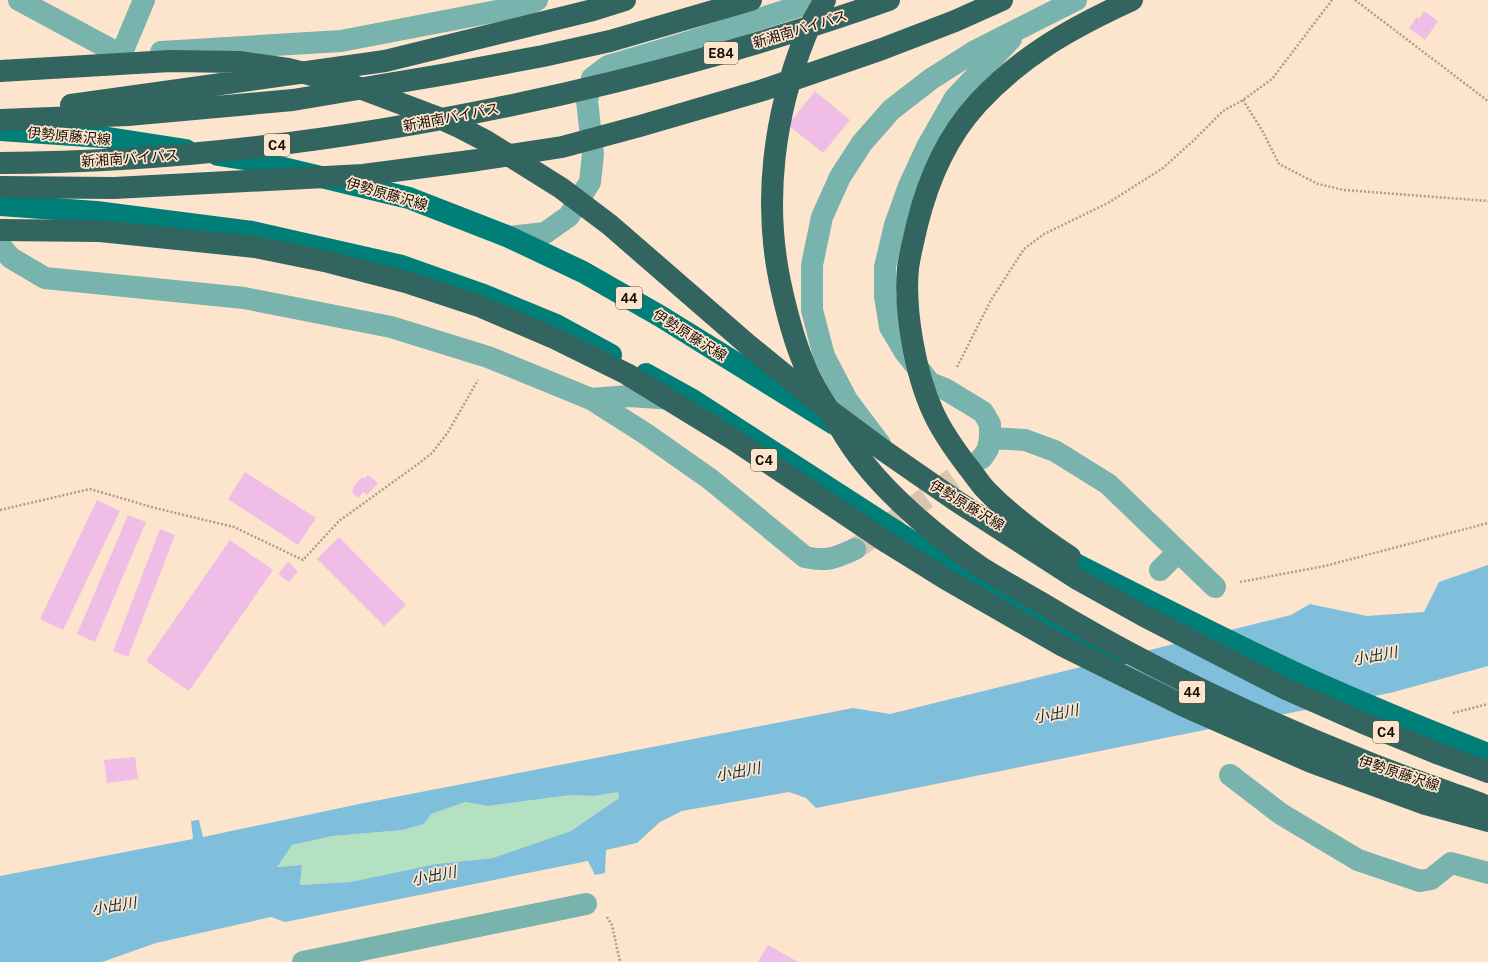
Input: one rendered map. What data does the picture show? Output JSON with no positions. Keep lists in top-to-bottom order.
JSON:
{
  "streets": {
    "highway": ["新湘南バイパス", "E84", "C4"],
    "main road": ["伊勢原藤沢線", "44"]
  },
  "crossings": [
    ["伊勢原藤沢線", "44"]
  ],
  "water": ["小出川"]
}
